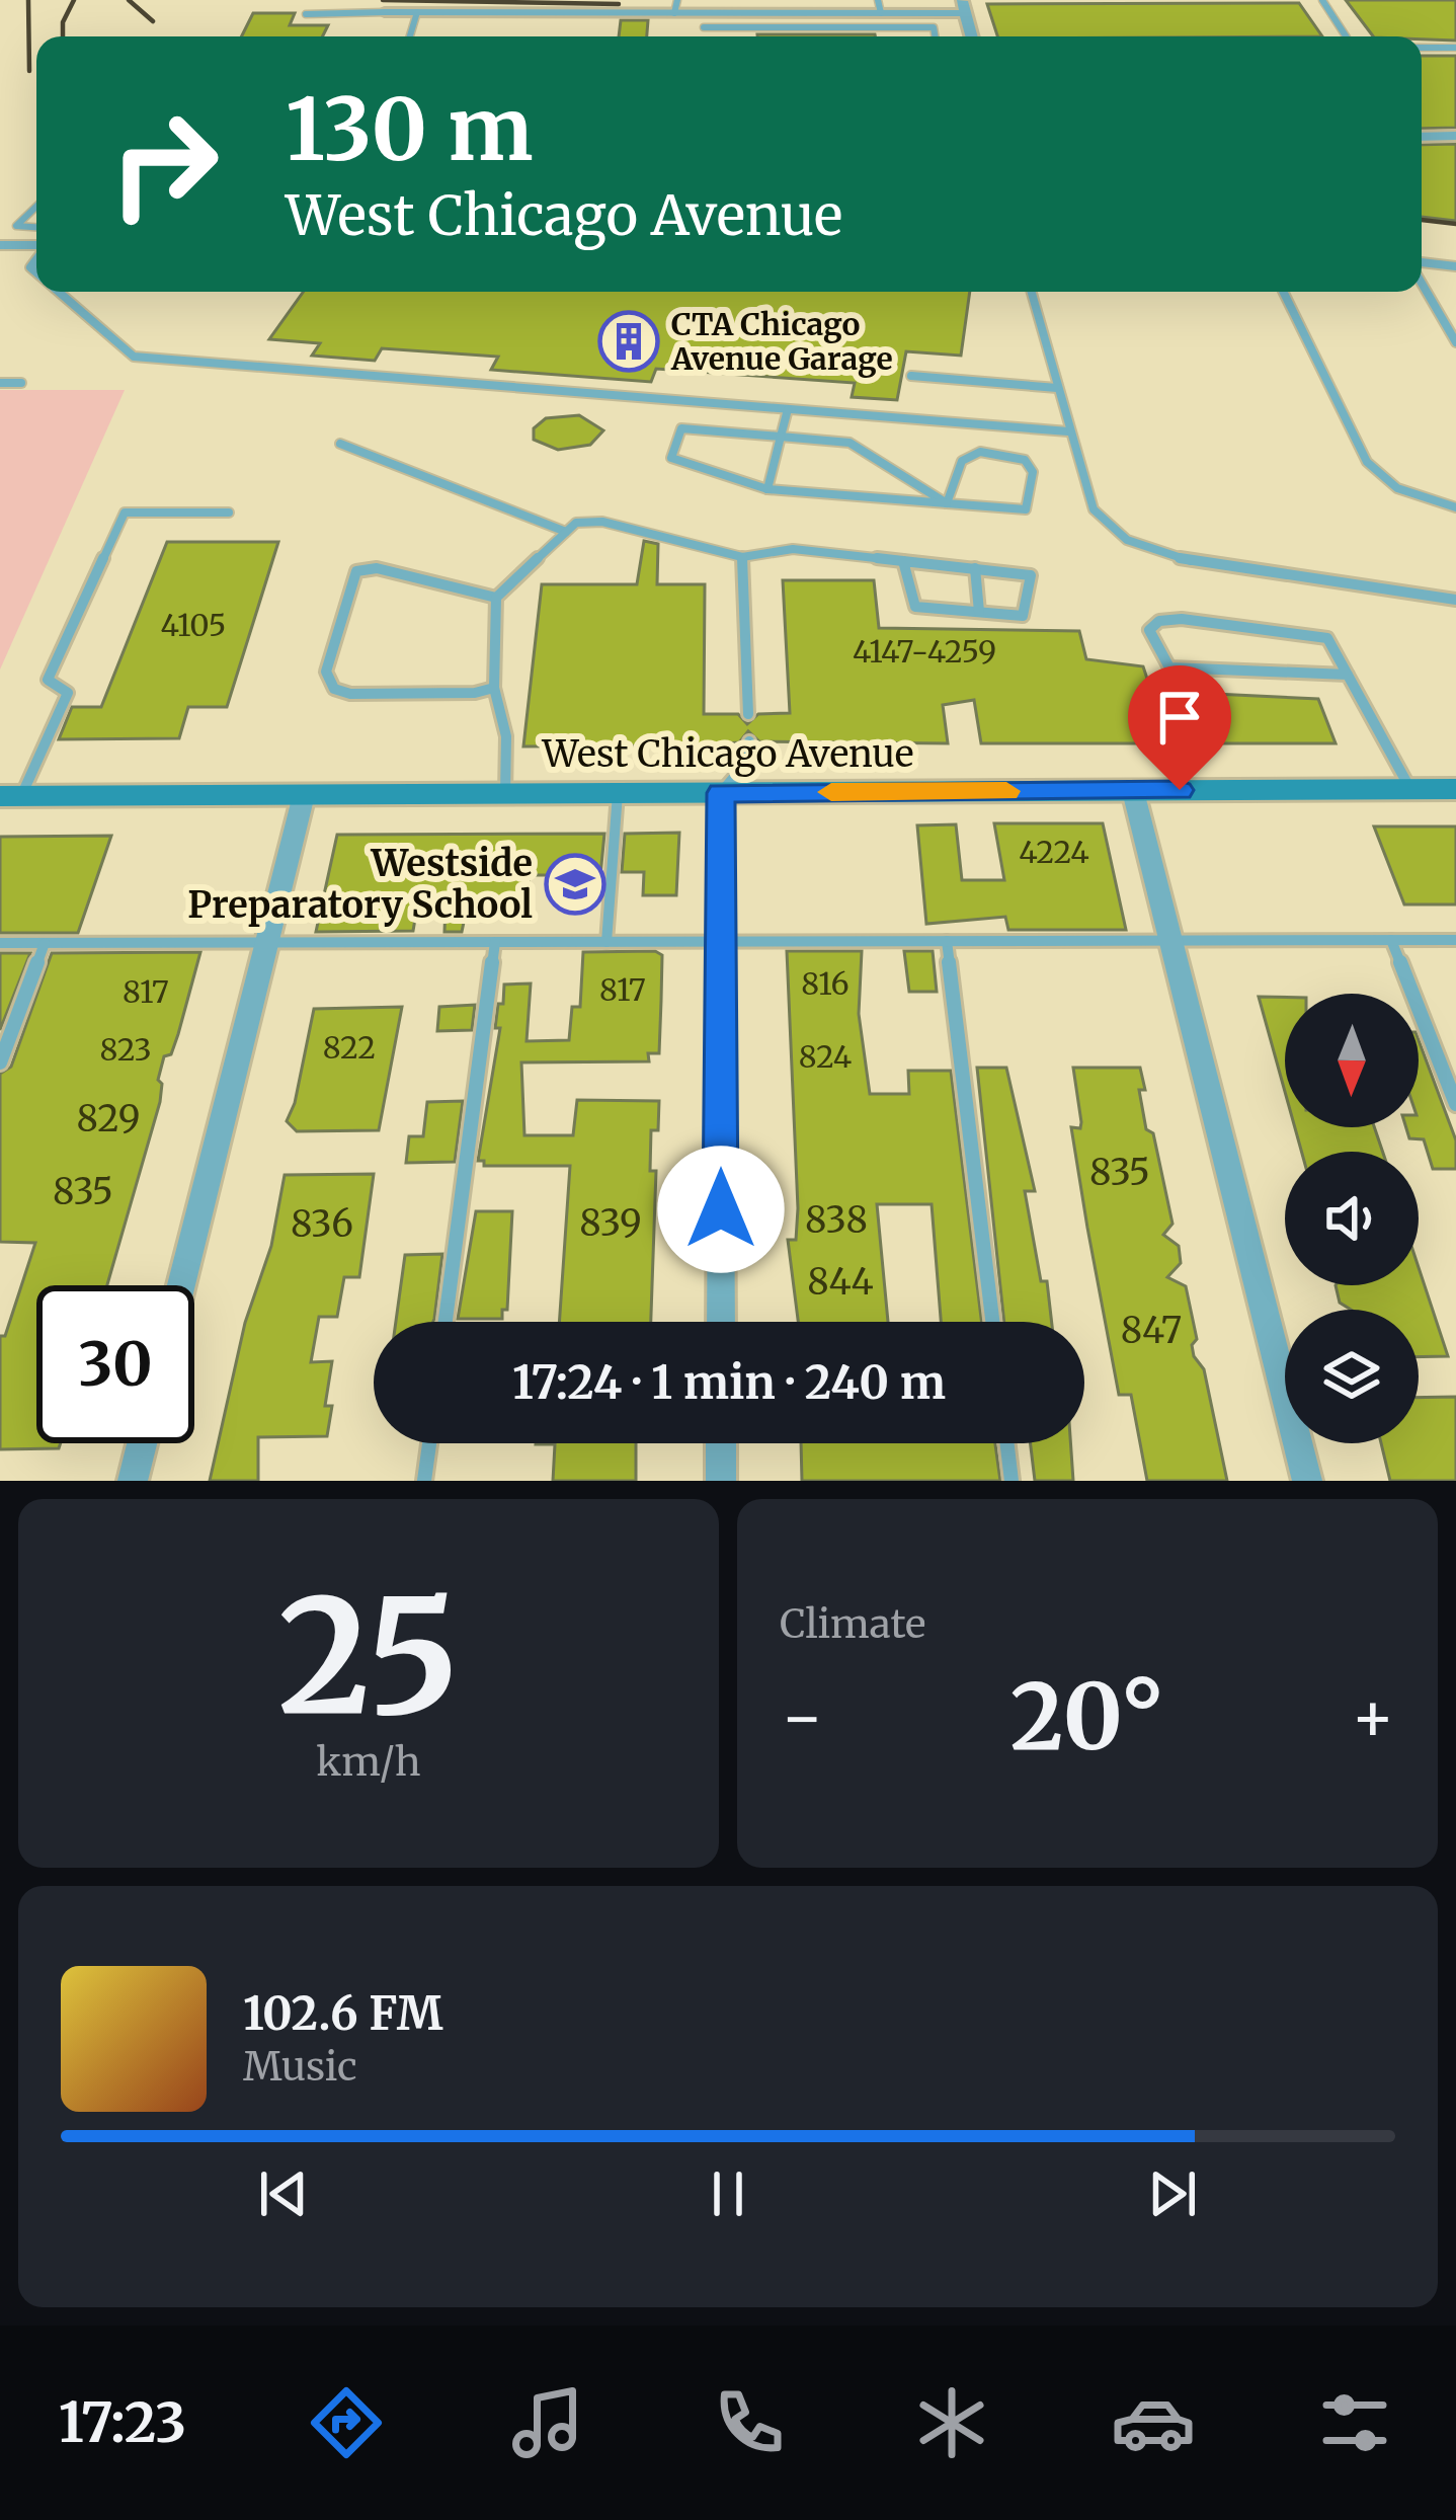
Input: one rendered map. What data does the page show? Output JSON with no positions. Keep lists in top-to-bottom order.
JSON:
{
  "streets": {
    "main road": ["West Chicago Avenue"]
  },
  "places": {
    "building": ["CTA Chicago Avenue Garage"],
    "school or university": ["Westside Preparatory School"]
  },
  "house_numbers": [
    "4105",
    "4147-4259",
    "4224",
    "816",
    "817",
    "817",
    "822",
    "823",
    "824",
    "829",
    "835",
    "835",
    "838",
    "839",
    "836",
    "844",
    "847"
  ],
  "north": "bottom",
  "page": {
    "turn": ["130 m", "West Chicago Avenue"],
    "limit": "30",
    "trip": "17:24 · 1 min · 240 m",
    "tile": [
      ["25", "km/h"],
      "Climate"
    ],
    "heat": ["−", "20°", "+"],
    "song": ["102.6 FM", "Music"],
    "tabs": "17:23"
  }
}
